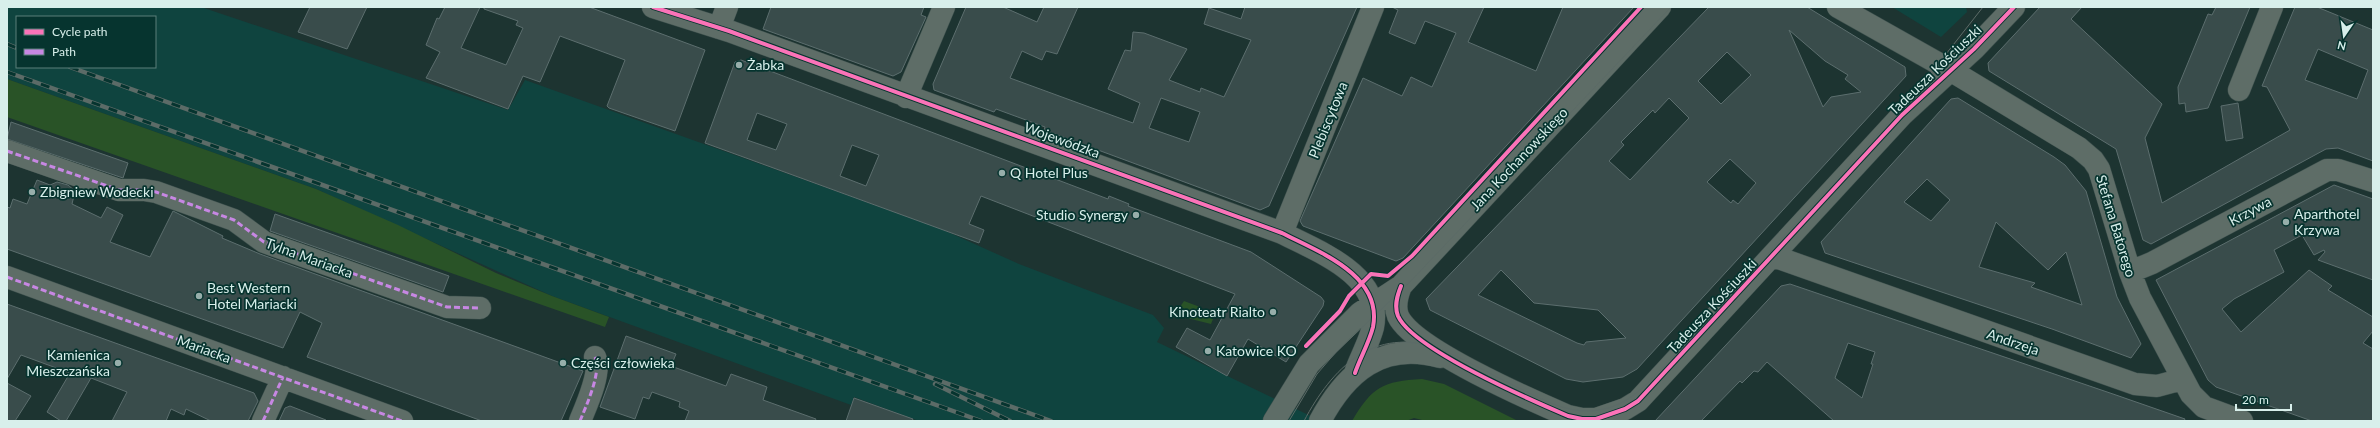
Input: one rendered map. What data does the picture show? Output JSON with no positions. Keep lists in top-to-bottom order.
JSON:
{
  "streets": {
    "street": [
      "Tadeusza Kościuszki",
      "Plebiscytowa",
      "Wojewódzka",
      "Jana Kochanowskiego",
      "Krzywa",
      "Stefana Batorego",
      "Tylna Mariacka",
      "Andrzeja",
      "Mariacka"
    ]
  },
  "crossings": [
    ["Tadeusza Kościuszki", "Wojewódzka"],
    ["Tadeusza Kościuszki", "Jana Kochanowskiego"],
    ["Tadeusza Kościuszki", "Stefana Batorego"],
    ["Tadeusza Kościuszki", "Andrzeja"],
    ["Plebiscytowa", "Wojewódzka"],
    ["Wojewódzka", "Jana Kochanowskiego"],
    ["Krzywa", "Stefana Batorego"],
    ["Stefana Batorego", "Andrzeja"]
  ],
  "places": [
    "Żabka",
    "Q Hotel Plus",
    "Zbigniew Wodecki",
    "Studio Synergy",
    "Aparthotel Krzywa",
    "Best Western Hotel Mariacki",
    "Kinoteatr Rialto",
    "Katowice KO",
    "Kamienica Mieszczańska",
    "Części człowieka"
  ],
  "legend": ["Cycle path", "Path"],
  "scale_bar": "20 m",
  "north": "bottom"
}
